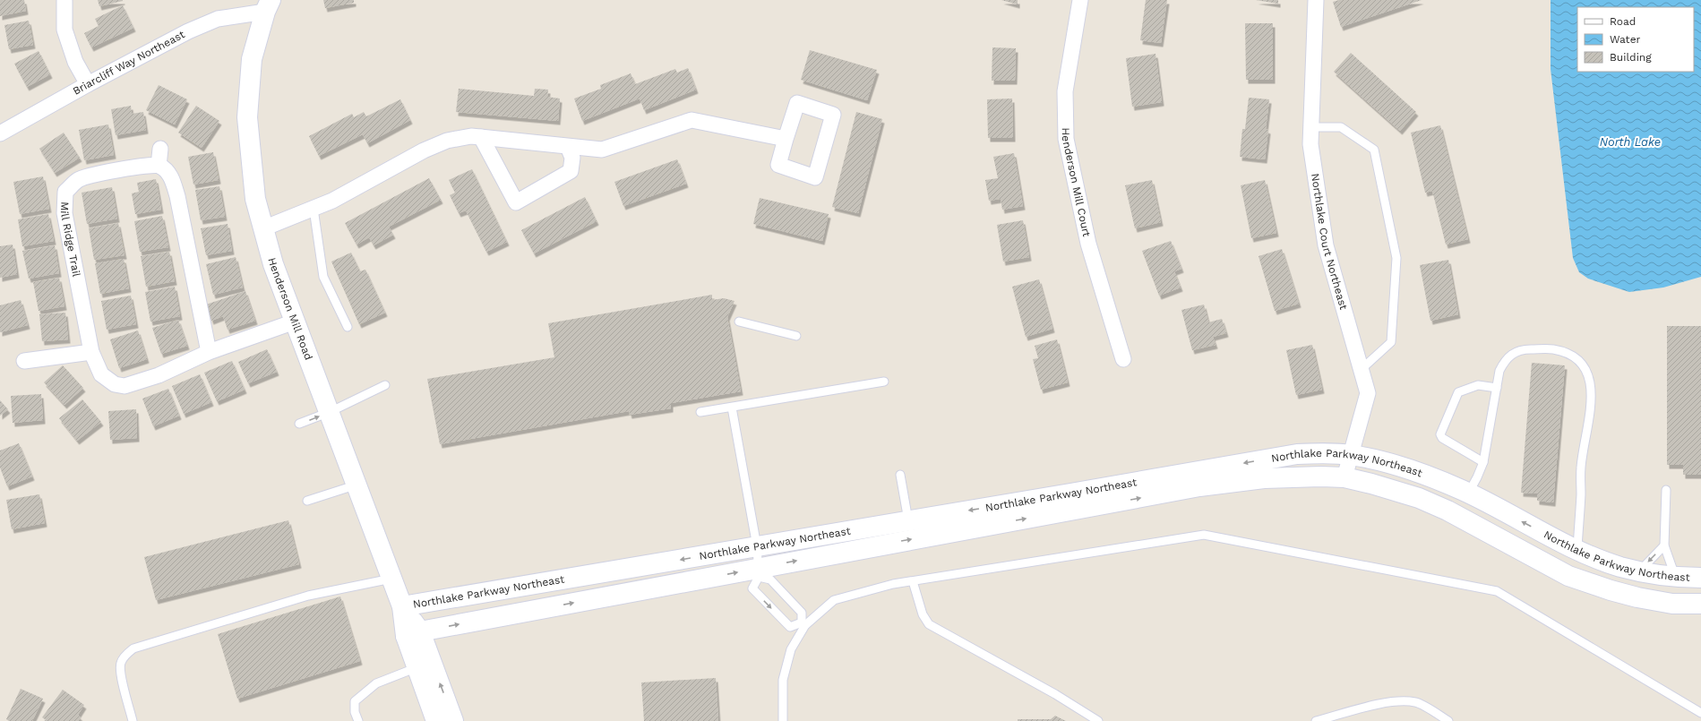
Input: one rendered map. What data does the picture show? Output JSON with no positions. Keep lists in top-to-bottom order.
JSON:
{
  "streets": {
    "street": [
      "Briarcliff Way Northeast",
      "Henderson Mill Court",
      "Mill Ridge Trail",
      "Northlake Court Northeast",
      "Henderson Mill Road",
      "Northlake Parkway Northeast"
    ]
  },
  "crossings": [
    ["Briarcliff Way Northeast", "Henderson Mill Road"],
    ["Mill Ridge Trail", "Henderson Mill Road"],
    ["Northlake Court Northeast", "Northlake Parkway Northeast"],
    ["Henderson Mill Road", "Northlake Parkway Northeast"]
  ],
  "water": ["North Lake"],
  "legend": ["Road", "Water", "Building"]
}
